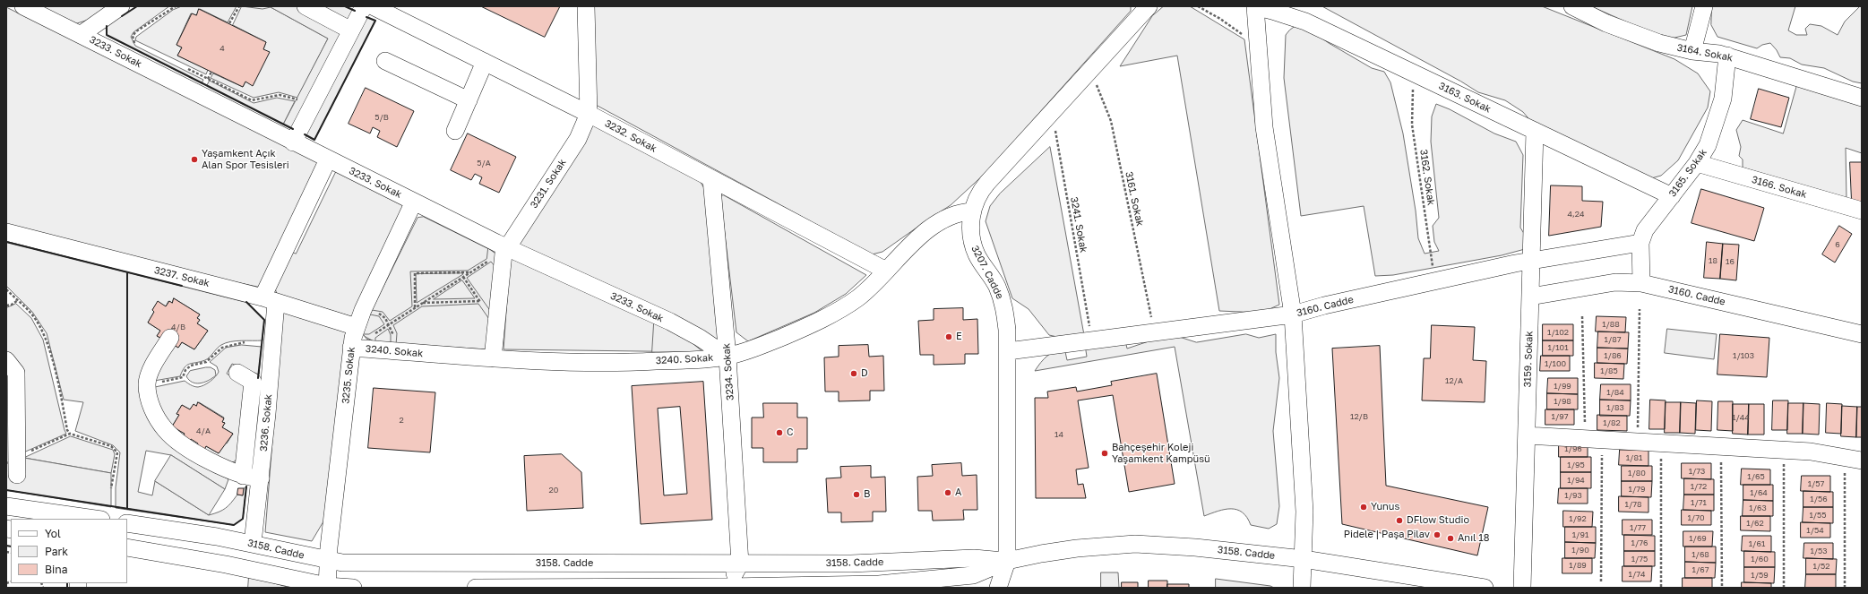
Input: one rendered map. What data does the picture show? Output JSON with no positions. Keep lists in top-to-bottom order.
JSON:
{
  "streets": {
    "street": [
      "3233. Sokak",
      "3164. Sokak",
      "3163. Sokak",
      "3232. Sokak",
      "3165. Sokak",
      "3231. Sokak",
      "3166. Sokak",
      "3207. Cadde",
      "3237. Sokak",
      "3160. Cadde",
      "3240. Sokak",
      "3159. Sokak",
      "3234. Sokak",
      "3235. Sokak",
      "3236. Sokak",
      "3158. Cadde"
    ],
    "path": ["3162. Sokak", "3161. Sokak", "3241. Sokak"]
  },
  "crossings": [
    ["3233. Sokak", "3231. Sokak"],
    ["3233. Sokak", "3240. Sokak"],
    ["3233. Sokak", "3234. Sokak"],
    ["3233. Sokak", "3235. Sokak"],
    ["3233. Sokak", "3236. Sokak"],
    ["3164. Sokak", "3165. Sokak"],
    ["3163. Sokak", "3165. Sokak"],
    ["3163. Sokak", "3162. Sokak"],
    ["3163. Sokak", "3159. Sokak"],
    ["3232. Sokak", "3231. Sokak"],
    ["3232. Sokak", "3240. Sokak"],
    ["3232. Sokak", "3234. Sokak"],
    ["3165. Sokak", "3166. Sokak"],
    ["3165. Sokak", "3160. Cadde"],
    ["3162. Sokak", "3160. Cadde"],
    ["3231. Sokak", "3240. Sokak"],
    ["3161. Sokak", "3207. Cadde"],
    ["3161. Sokak", "3160. Cadde"],
    ["3241. Sokak", "3207. Cadde"],
    ["3241. Sokak", "3160. Cadde"],
    ["3207. Cadde", "3160. Cadde"],
    ["3207. Cadde", "3240. Sokak"],
    ["3207. Cadde", "3158. Cadde"],
    ["3237. Sokak", "3235. Sokak"],
    ["3237. Sokak", "3236. Sokak"],
    ["3160. Cadde", "3159. Sokak"],
    ["3240. Sokak", "3234. Sokak"],
    ["3240. Sokak", "3235. Sokak"],
    ["3234. Sokak", "3158. Cadde"],
    ["3235. Sokak", "3158. Cadde"],
    ["3236. Sokak", "3158. Cadde"]
  ],
  "places": [
    "Yaşamkent Açık Alan Spor Tesisleri",
    "E",
    "D",
    "C",
    "Bahçeşehir Koleji Yaşamkent Kampüsü",
    "A",
    "B",
    "Yunus",
    "DFlow Studio",
    "Pidele | Paşa Pilav",
    "Anıl 18"
  ],
  "house_numbers": [
    "4",
    "5/B",
    "5/A",
    "4,24",
    "6",
    "18",
    "16",
    "1/88",
    "4/B",
    "1/102",
    "1/87",
    "1/101",
    "1/86",
    "1/103",
    "1/100",
    "1/85",
    "12/A",
    "1/99",
    "1/84",
    "1/98",
    "1/83",
    "12/B",
    "1/97",
    "1/44",
    "2",
    "1/82",
    "4/A",
    "14",
    "1/96",
    "1/81",
    "1/95",
    "1/73",
    "1/80",
    "1/65",
    "1/94",
    "1/57",
    "1/72",
    "1/79",
    "20",
    "1/64",
    "1/93",
    "1/56",
    "1/71",
    "1/78",
    "1/63",
    "1/55",
    "1/70",
    "1/92",
    "1/62",
    "1/77",
    "1/54",
    "1/91",
    "1/69",
    "1/76",
    "1/61",
    "1/90",
    "1/53",
    "1/68",
    "1/75",
    "1/60",
    "1/89",
    "1/52",
    "1/67",
    "1/74",
    "1/59"
  ],
  "legend": ["Yol", "Park", "Bina"]
}
